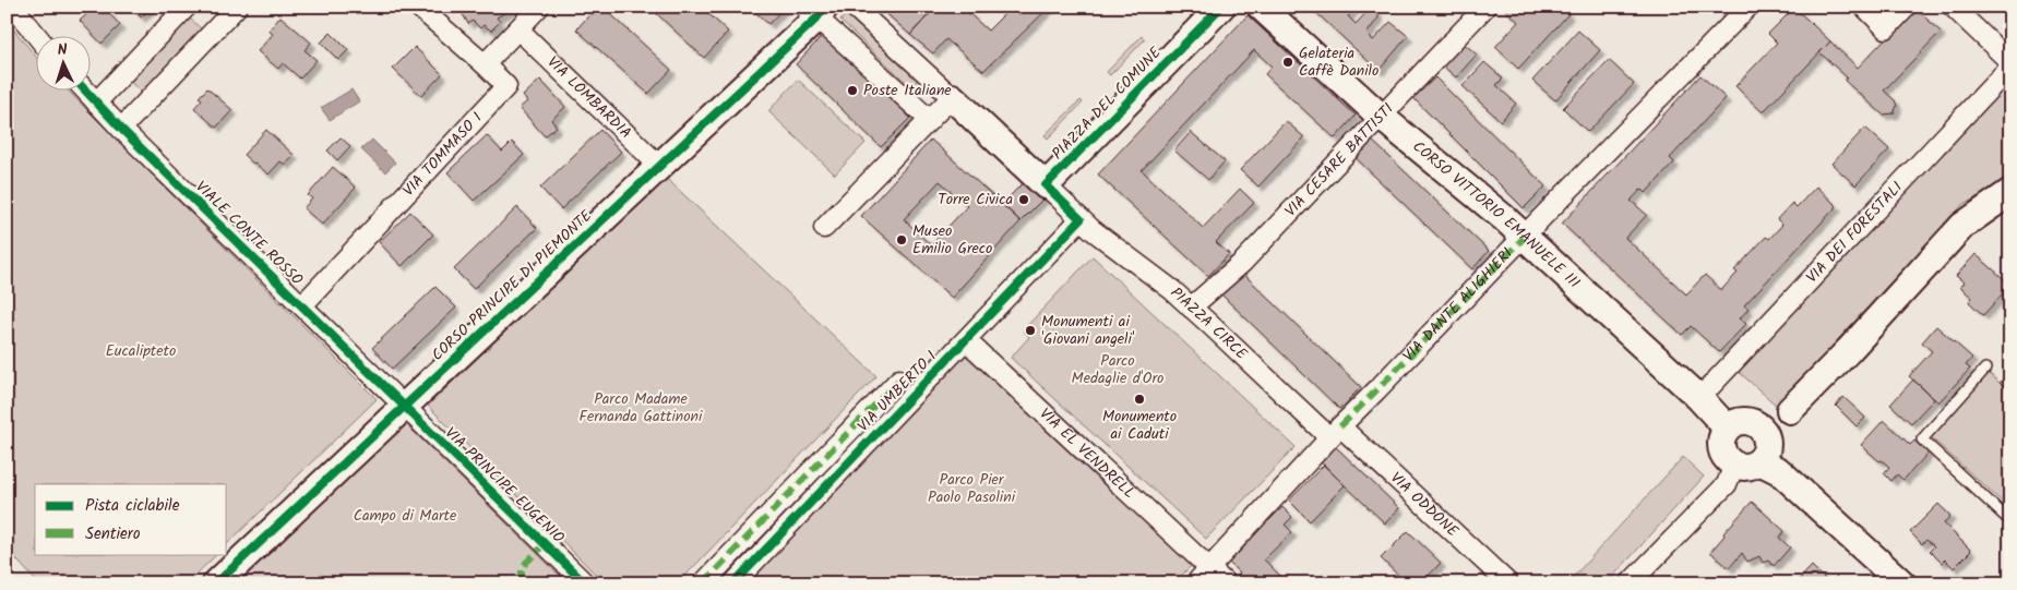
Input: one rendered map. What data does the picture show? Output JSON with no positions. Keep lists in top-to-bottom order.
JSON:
{
  "streets": {
    "street": [
      "VIA LOMBARDIA",
      "PIAZZA DEL COMUNE",
      "VIA TOMMASO I",
      "VIA CESARE BATTISTI",
      "CORSO VITTORIO EMANUELE III",
      "VIA DEI FORESTALI",
      "VIALE CONTE ROSSO",
      "CORSO PRINCIPE DI PIEMONTE",
      "VIA DANTE ALIGHIERI",
      "PIAZZA CIRCE",
      "VIA UMBERTO I",
      "VIA EL VENDRELL",
      "VIA PRINCIPE EUGENIO",
      "VIA ODDONE"
    ]
  },
  "crossings": [
    ["VIA LOMBARDIA", "CORSO PRINCIPE DI PIEMONTE"],
    ["VIA TOMMASO I", "VIALE CONTE ROSSO"],
    ["VIA CESARE BATTISTI", "CORSO VITTORIO EMANUELE III"],
    ["VIA CESARE BATTISTI", "PIAZZA CIRCE"],
    ["CORSO VITTORIO EMANUELE III", "VIA DEI FORESTALI"],
    ["CORSO VITTORIO EMANUELE III", "VIA DANTE ALIGHIERI"],
    ["VIALE CONTE ROSSO", "CORSO PRINCIPE DI PIEMONTE"],
    ["VIALE CONTE ROSSO", "VIA PRINCIPE EUGENIO"],
    ["CORSO PRINCIPE DI PIEMONTE", "VIA PRINCIPE EUGENIO"],
    ["VIA DANTE ALIGHIERI", "PIAZZA CIRCE"],
    ["VIA DANTE ALIGHIERI", "VIA EL VENDRELL"],
    ["VIA DANTE ALIGHIERI", "VIA ODDONE"],
    ["PIAZZA CIRCE", "VIA UMBERTO I"],
    ["PIAZZA CIRCE", "VIA ODDONE"],
    ["VIA UMBERTO I", "VIA EL VENDRELL"]
  ],
  "parks": [
    "Eucalipteto",
    "Parco Medaglie d'Oro",
    "Parco Madame Fernanda Gattinoni",
    "Parco Pier Paolo Pasolini",
    "Campo di Marte"
  ],
  "places": [
    "Gelateria Caffè Danilo",
    "Poste Italiane",
    "Torre Civica",
    "Museo Emilio Greco",
    "Monumenti ai 'Giovani angeli'",
    "Monumento ai Caduti"
  ],
  "legend": ["Pista ciclabile", "Sentiero"],
  "north": "top"
}
